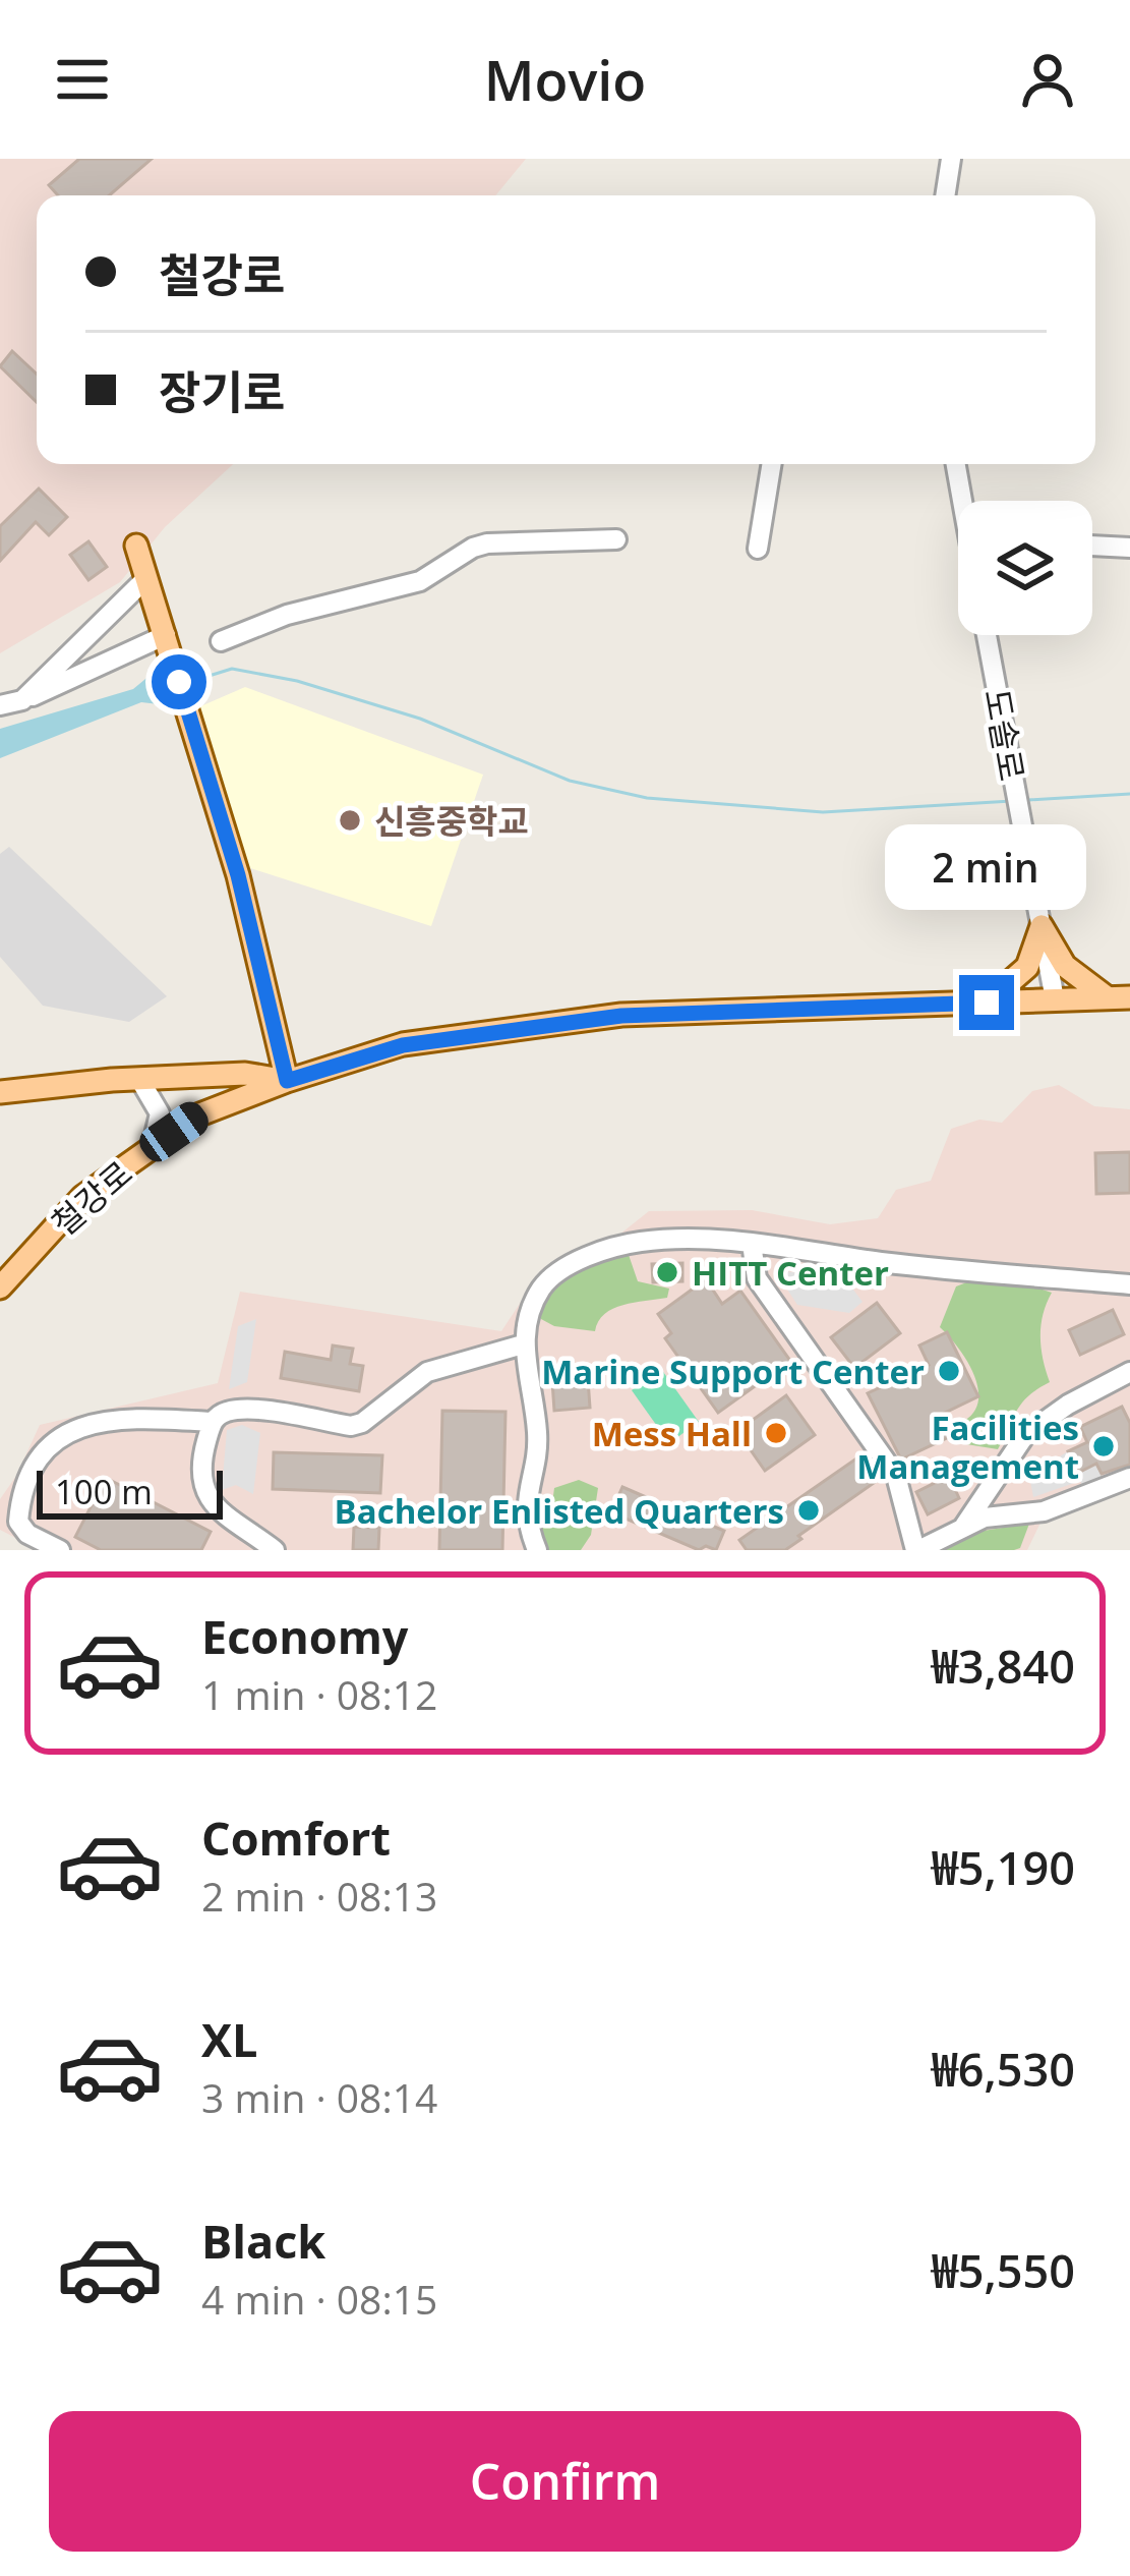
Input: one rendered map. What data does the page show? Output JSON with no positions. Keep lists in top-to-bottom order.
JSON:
{
  "streets": {
    "main road": ["철강로"],
    "street": ["도솔로"]
  },
  "crossings": [
    ["도솔로", "철강로"]
  ],
  "places": [
    "신흥중학교",
    "HITT Center",
    "Marine Support Center",
    "Mess Hall",
    "Facilities Management",
    "Bachelor Enlisted Quarters"
  ],
  "scale_bar": "100 m",
  "page": {
    "header": "Movio",
    "banner": ["철강로", "장기로"],
    "bubble": "2 min",
    "scale": "100 m",
    "list": [
      {
        "name": "Economy",
        "note": "1 min · 08:12",
        "value": "₩3,840"
      },
      {
        "name": "Comfort",
        "note": "2 min · 08:13",
        "value": "₩5,190"
      },
      {
        "name": "XL",
        "note": "3 min · 08:14",
        "value": "₩6,530"
      },
      {
        "name": "Black",
        "note": "4 min · 08:15",
        "value": "₩5,550"
      }
    ],
    "buttons": "Confirm"
  }
}
